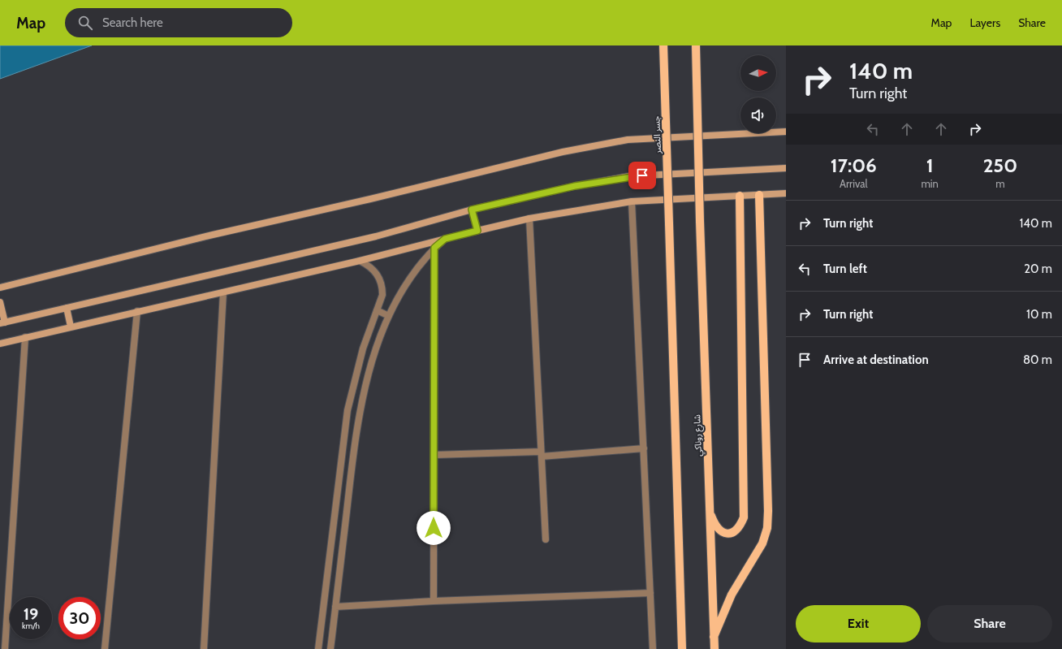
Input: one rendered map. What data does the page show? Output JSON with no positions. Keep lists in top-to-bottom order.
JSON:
{
  "streets": {
    "main road": ["جسر النصر", "شارع روناكي"]
  },
  "north": "right",
  "page": {
    "header": "Map",
    "search": "Search here",
    "nav": ["Map", "Layers", "Share"],
    "turn": ["140 m", "Turn right"],
    "eta": [
      "17:06",
      "Arrival",
      "1",
      "min",
      "250",
      "m"
    ],
    "list": [
      {
        "name": "Turn right",
        "value": "140 m"
      },
      {
        "name": "Turn left",
        "value": "20 m"
      },
      {
        "name": "Turn right",
        "value": "10 m"
      },
      {
        "name": "Arrive at destination",
        "value": "80 m"
      }
    ],
    "speed": "19 km/h",
    "limit": "30",
    "buttons": ["Exit", "Share"]
  }
}
